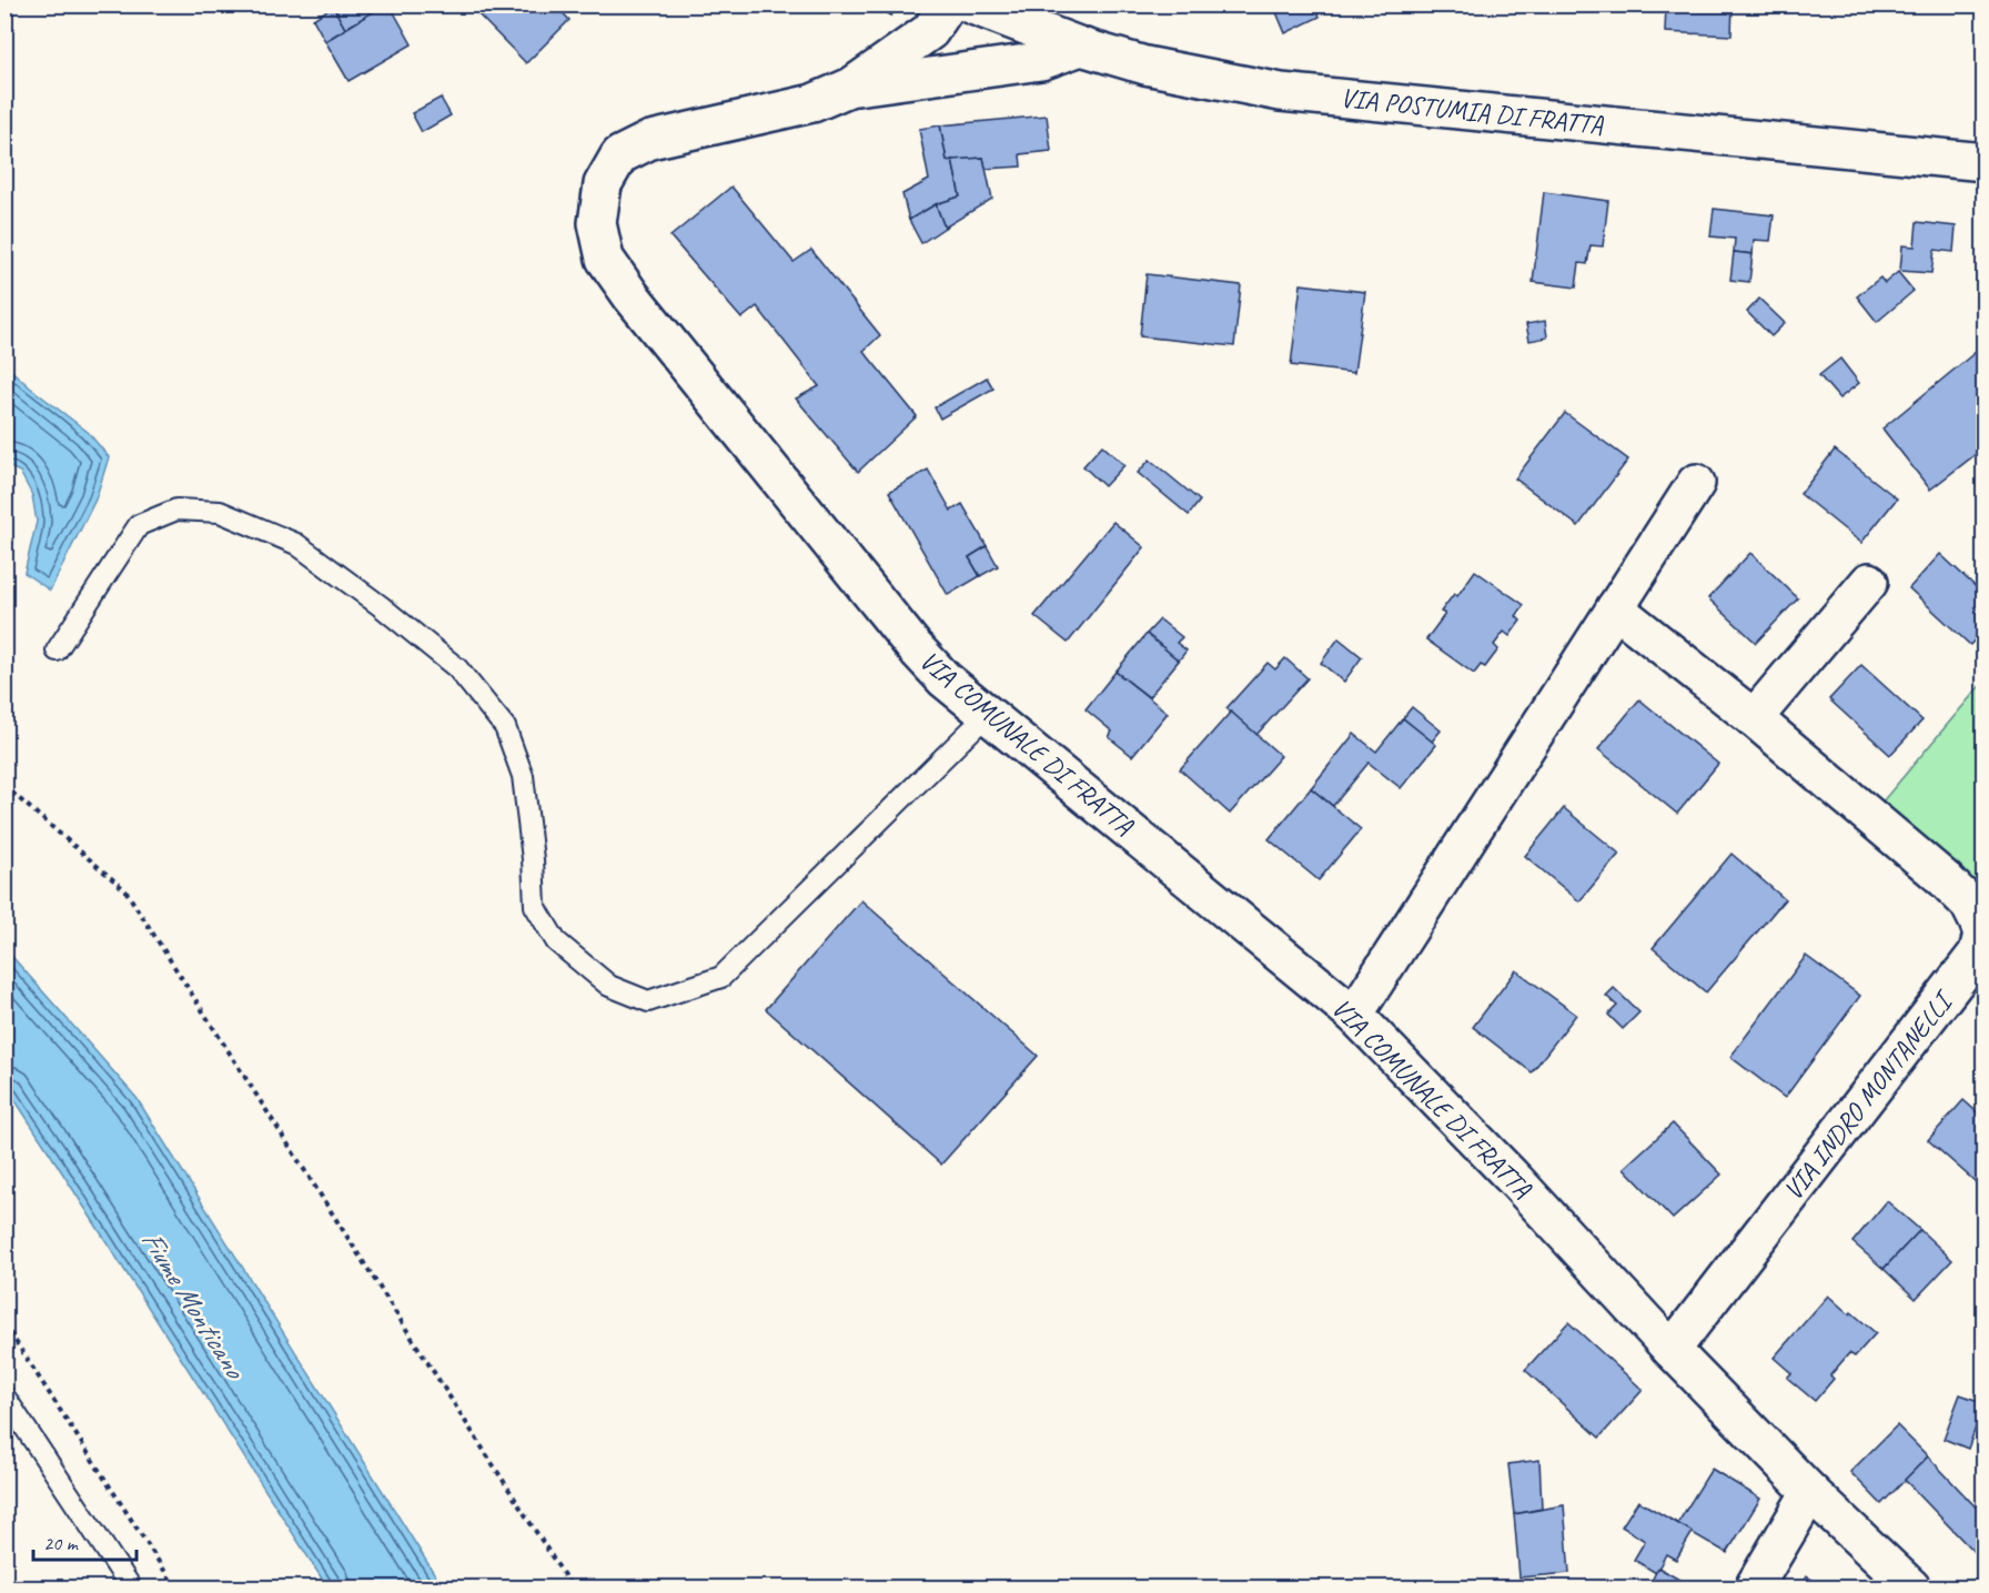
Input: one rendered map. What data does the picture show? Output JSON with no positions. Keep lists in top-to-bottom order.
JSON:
{
  "streets": {
    "street": ["VIA POSTUMIA DI FRATTA", "VIA COMUNALE DI FRATTA", "VIA INDRO MONTANELLI"]
  },
  "crossings": [
    ["VIA COMUNALE DI FRATTA", "VIA INDRO MONTANELLI"]
  ],
  "water": ["Fiume Monticano"],
  "scale_bar": "20 m"
}
